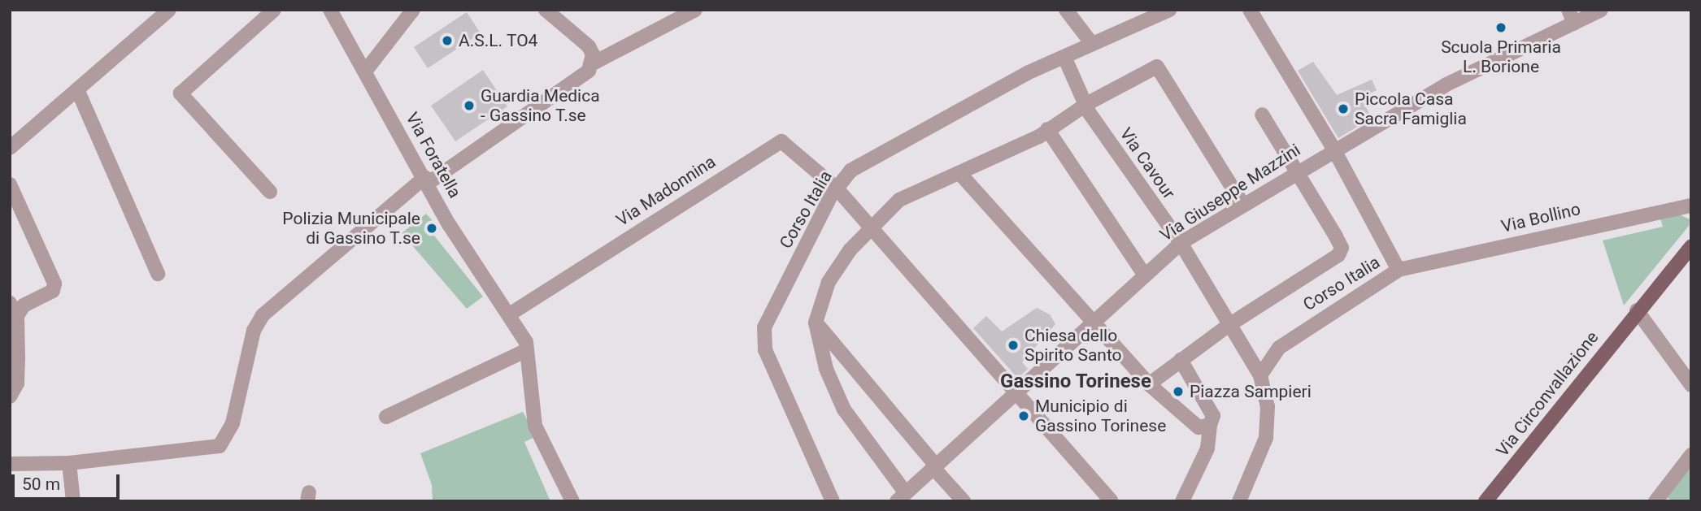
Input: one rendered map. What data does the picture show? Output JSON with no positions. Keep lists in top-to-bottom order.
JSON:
{
  "streets": {
    "main road": ["Via Circonvallazione"],
    "street": [
      "Via Foratella",
      "Via Cavour",
      "Via Madonnina",
      "Via Giuseppe Mazzini",
      "Corso Italia",
      "Via Bollino"
    ]
  },
  "crossings": [
    ["Via Foratella", "Via Madonnina"],
    ["Via Cavour", "Via Giuseppe Mazzini"],
    ["Via Cavour", "Corso Italia"],
    ["Via Madonnina", "Via Giuseppe Mazzini"],
    ["Via Madonnina", "Corso Italia"],
    ["Via Giuseppe Mazzini", "Corso Italia"],
    ["Corso Italia", "Via Bollino"]
  ],
  "districts": ["Gassino Torinese"],
  "places": [
    "Scuola Primaria L. Borione",
    "A.S.L. TO4",
    "Guardia Medica - Gassino T.se",
    "Piccola Casa Sacra Famiglia",
    "Polizia Municipale di Gassino T.se",
    "Chiesa dello Spirito Santo",
    "Piazza Sampieri",
    "Municipio di Gassino Torinese"
  ],
  "scale_bar": "50 m"
}
